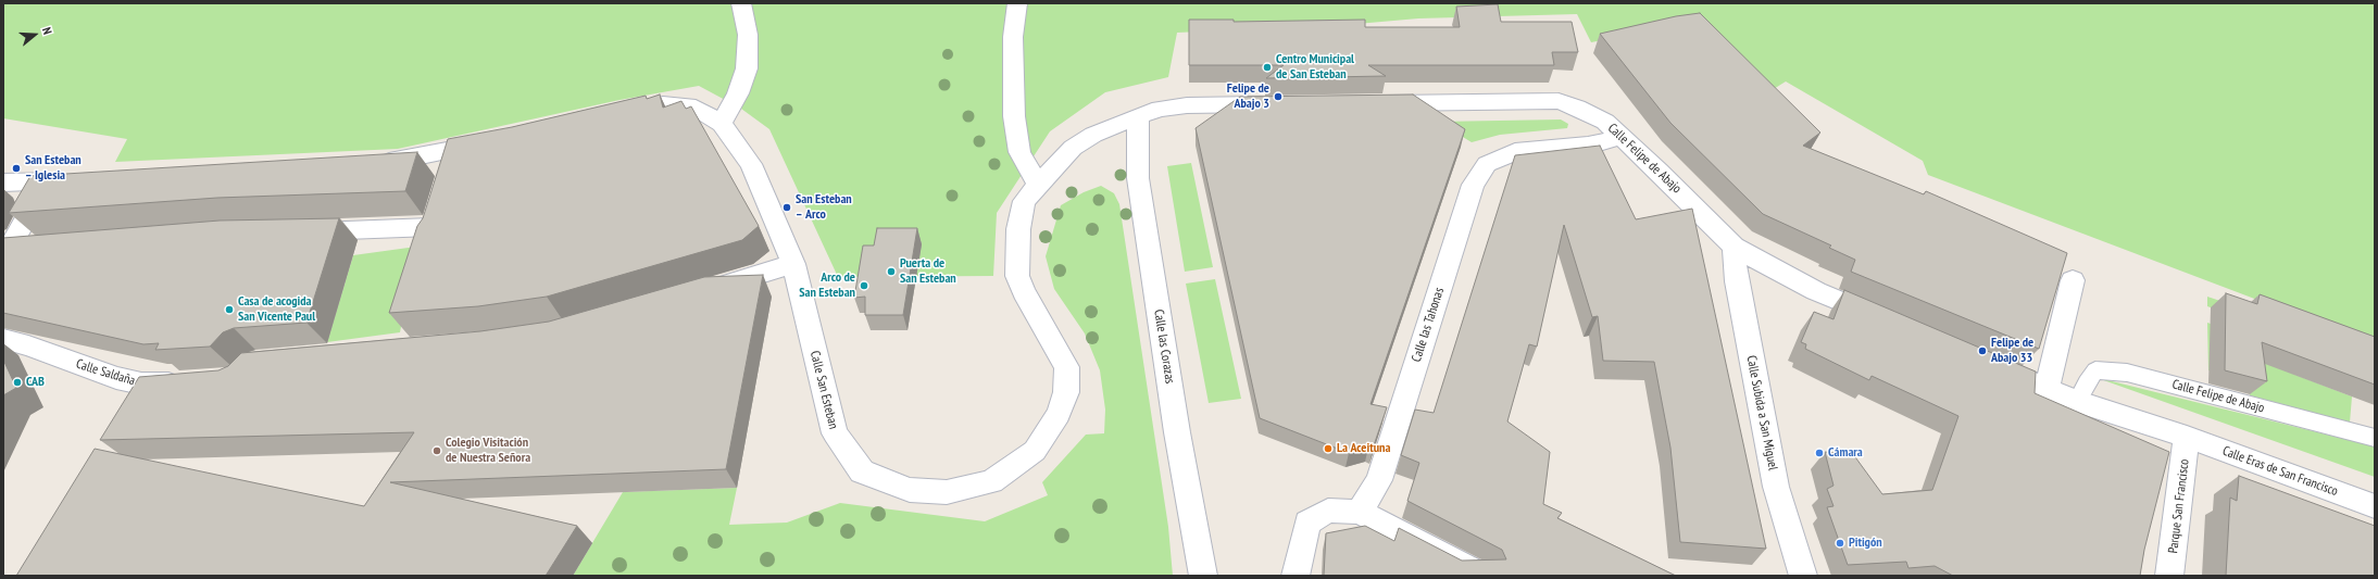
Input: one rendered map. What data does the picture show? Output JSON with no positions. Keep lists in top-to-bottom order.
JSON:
{
  "streets": {
    "street": [
      "Calle Felipe de Abajo",
      "Calle las Tahonas",
      "Calle las Corazas",
      "Calle Saldaña",
      "Calle San Esteban",
      "Calle Subida a San Miguel",
      "Calle Eras de San Francisco",
      "Parque San Francisco"
    ]
  },
  "crossings": [
    ["Calle Felipe de Abajo", "Calle las Tahonas"],
    ["Calle Felipe de Abajo", "Calle Subida a San Miguel"],
    ["Calle las Corazas", "Calle San Esteban"],
    ["Calle Eras de San Francisco", "Parque San Francisco"]
  ],
  "places": [
    "Centro Municipal de San Esteban",
    "Felipe de Abajo 3",
    "San Esteban – Iglesia",
    "San Esteban – Arco",
    "Puerta de San Esteban",
    "Arco de San Esteban",
    "Casa de acogida San Vicente Paul",
    "Felipe de Abajo 33",
    "CAB",
    "La Aceituna",
    "Colegio Visitación de Nuestra Señora",
    "Cámara",
    "Pitigón"
  ],
  "north": "right"
}
